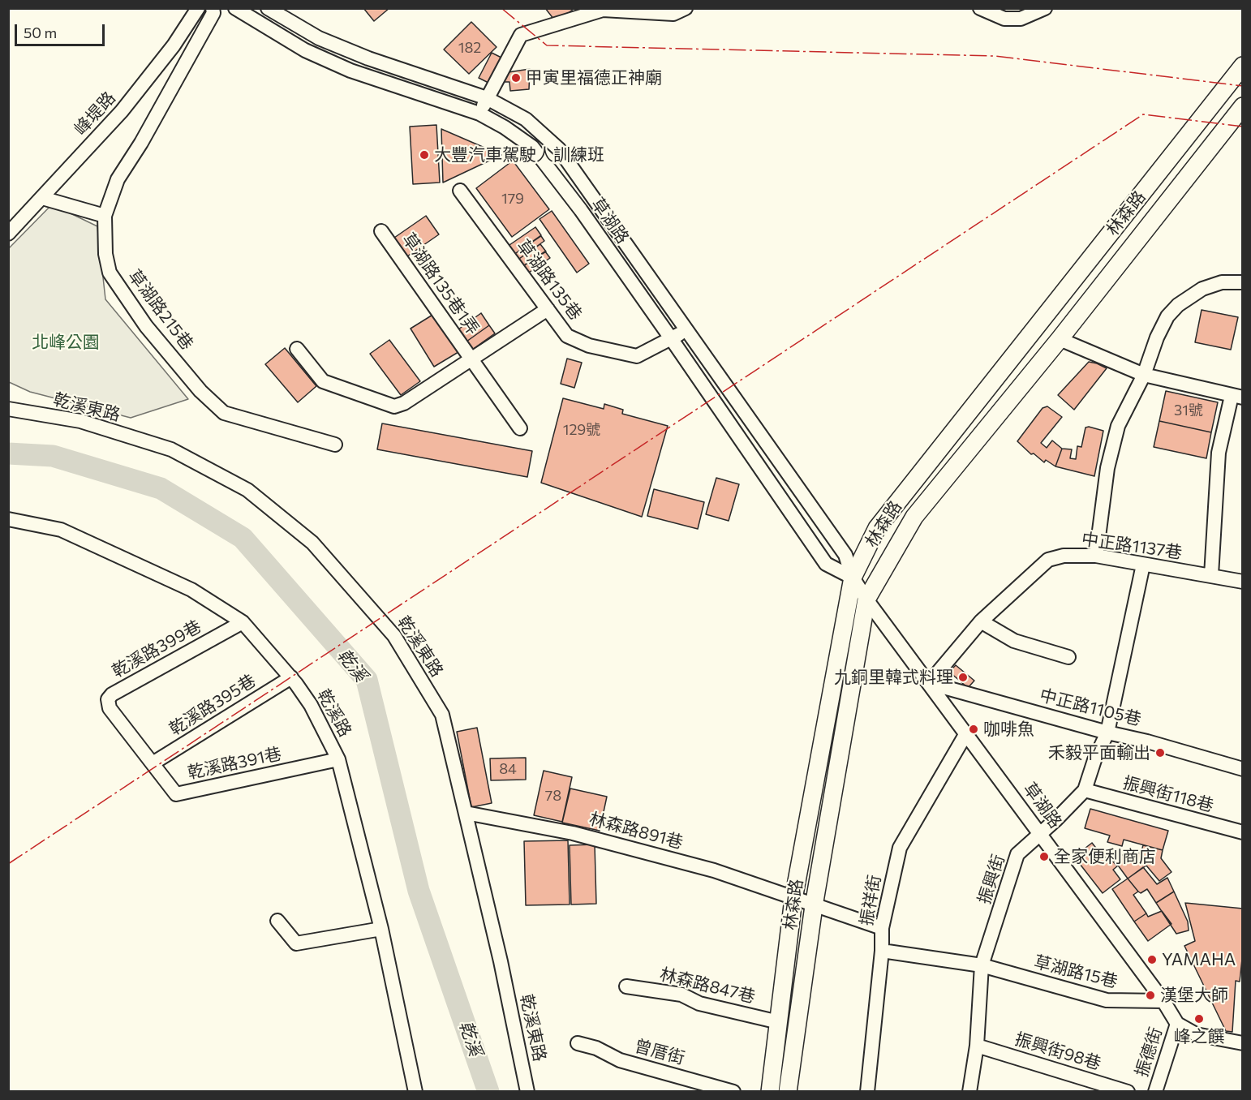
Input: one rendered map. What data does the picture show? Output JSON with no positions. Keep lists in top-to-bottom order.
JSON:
{
  "streets": {
    "main road": ["林森路"],
    "street": [
      "峰堤路",
      "草湖路",
      "草湖路135巷",
      "草湖路135巷1弄",
      "草湖路215巷",
      "乾溪東路",
      "中正路1137巷",
      "乾溪路399巷",
      "乾溪路395巷",
      "中正路1105巷",
      "乾溪路",
      "乾溪路391巷",
      "振興街118巷",
      "林森路891巷",
      "振興街",
      "振祥街",
      "草湖路15巷",
      "林森路847巷",
      "振興街98巷",
      "曾厝街",
      "振德街"
    ]
  },
  "crossings": [
    ["林森路", "草湖路"],
    ["林森路", "林森路891巷"],
    ["林森路", "林森路847巷"],
    ["草湖路", "草湖路135巷"],
    ["草湖路", "中正路1137巷"],
    ["草湖路", "中正路1105巷"],
    ["草湖路", "振興街"],
    ["草湖路", "振祥街"],
    ["草湖路", "草湖路15巷"],
    ["草湖路", "振德街"],
    ["草湖路135巷", "草湖路135巷1弄"],
    ["乾溪東路", "林森路891巷"],
    ["中正路1137巷", "中正路1105巷"],
    ["中正路1137巷", "振興街"],
    ["乾溪路399巷", "乾溪路395巷"],
    ["乾溪路399巷", "乾溪路"],
    ["乾溪路399巷", "乾溪路391巷"],
    ["乾溪路395巷", "乾溪路"],
    ["乾溪路395巷", "乾溪路391巷"],
    ["中正路1105巷", "振興街"],
    ["乾溪路", "乾溪路391巷"],
    ["振興街118巷", "振興街"],
    ["林森路891巷", "振祥街"],
    ["振興街", "草湖路15巷"],
    ["振興街", "振興街98巷"],
    ["振祥街", "草湖路15巷"]
  ],
  "water": ["乾溪"],
  "parks": ["北峰公園"],
  "places": [
    "甲寅里福德正神廟",
    "大豐汽車駕駛人訓練班",
    "九銅里韓式料理",
    "咖啡魚",
    "禾毅平面輸出",
    "全家便利商店",
    "YAMAHA",
    "漢堡大師",
    "峰之饌"
  ],
  "house_numbers": [
    "182",
    "179",
    "31號",
    "129號",
    "84",
    "78"
  ],
  "scale_bar": "50 m"
}
